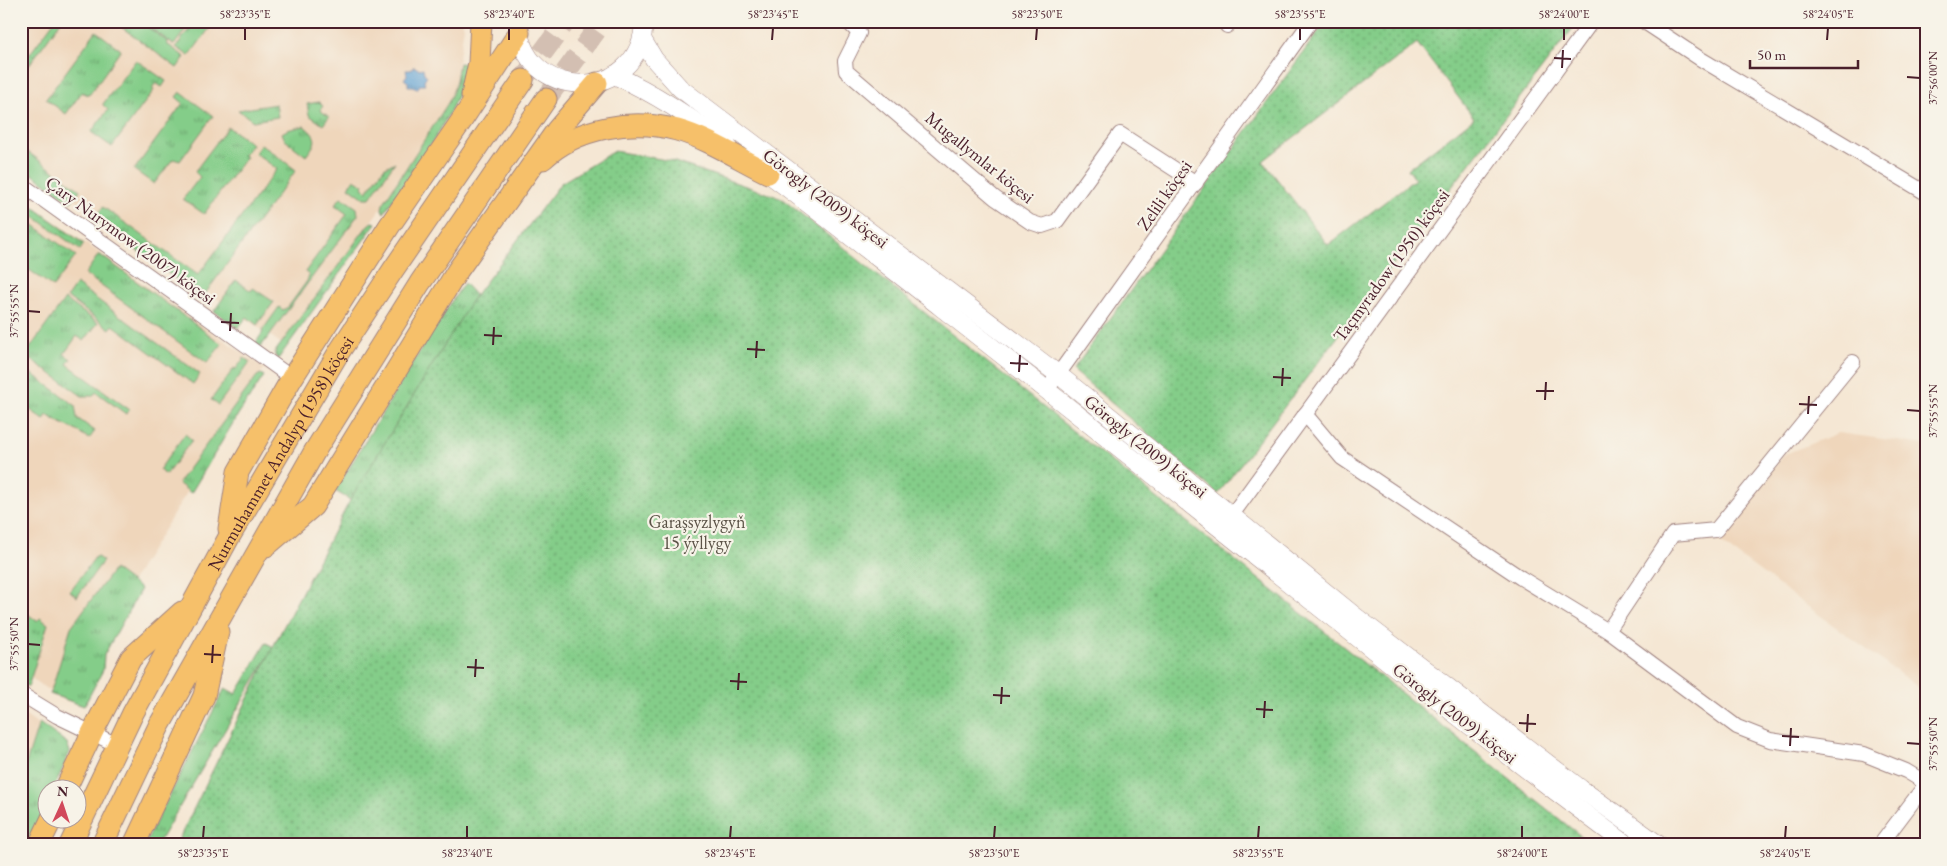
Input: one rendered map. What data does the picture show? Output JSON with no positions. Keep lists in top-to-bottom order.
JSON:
{
  "streets": {
    "main road": ["Nurmuhammet Andalyp (1958) köçesi"],
    "street": [
      "Mugallymlar köçesi",
      "Zelili köçesi",
      "Görogly (2009) köçesi",
      "Çary Nurymow (2007) köçesi",
      "Taçmyradow (1950) köçesi"
    ]
  },
  "crossings": [
    ["Mugallymlar köçesi", "Zelili köçesi"],
    ["Zelili köçesi", "Görogly (2009) köçesi"],
    ["Görogly (2009) köçesi", "Taçmyradow (1950) köçesi"]
  ],
  "parks": ["Garaşsyzlygyň 15 ýyllygy"],
  "scale_bar": "50 m",
  "north": "top",
  "coordinates": [
    "58°23'35\"E",
    "58°23'40\"E",
    "58°23'45\"E",
    "58°23'50\"E",
    "58°23'55\"E",
    "58°24'00\"E",
    "58°24'05\"E",
    "37°56'00\"N",
    "37°55'55\"N",
    "37°55'50\"N"
  ]
}
